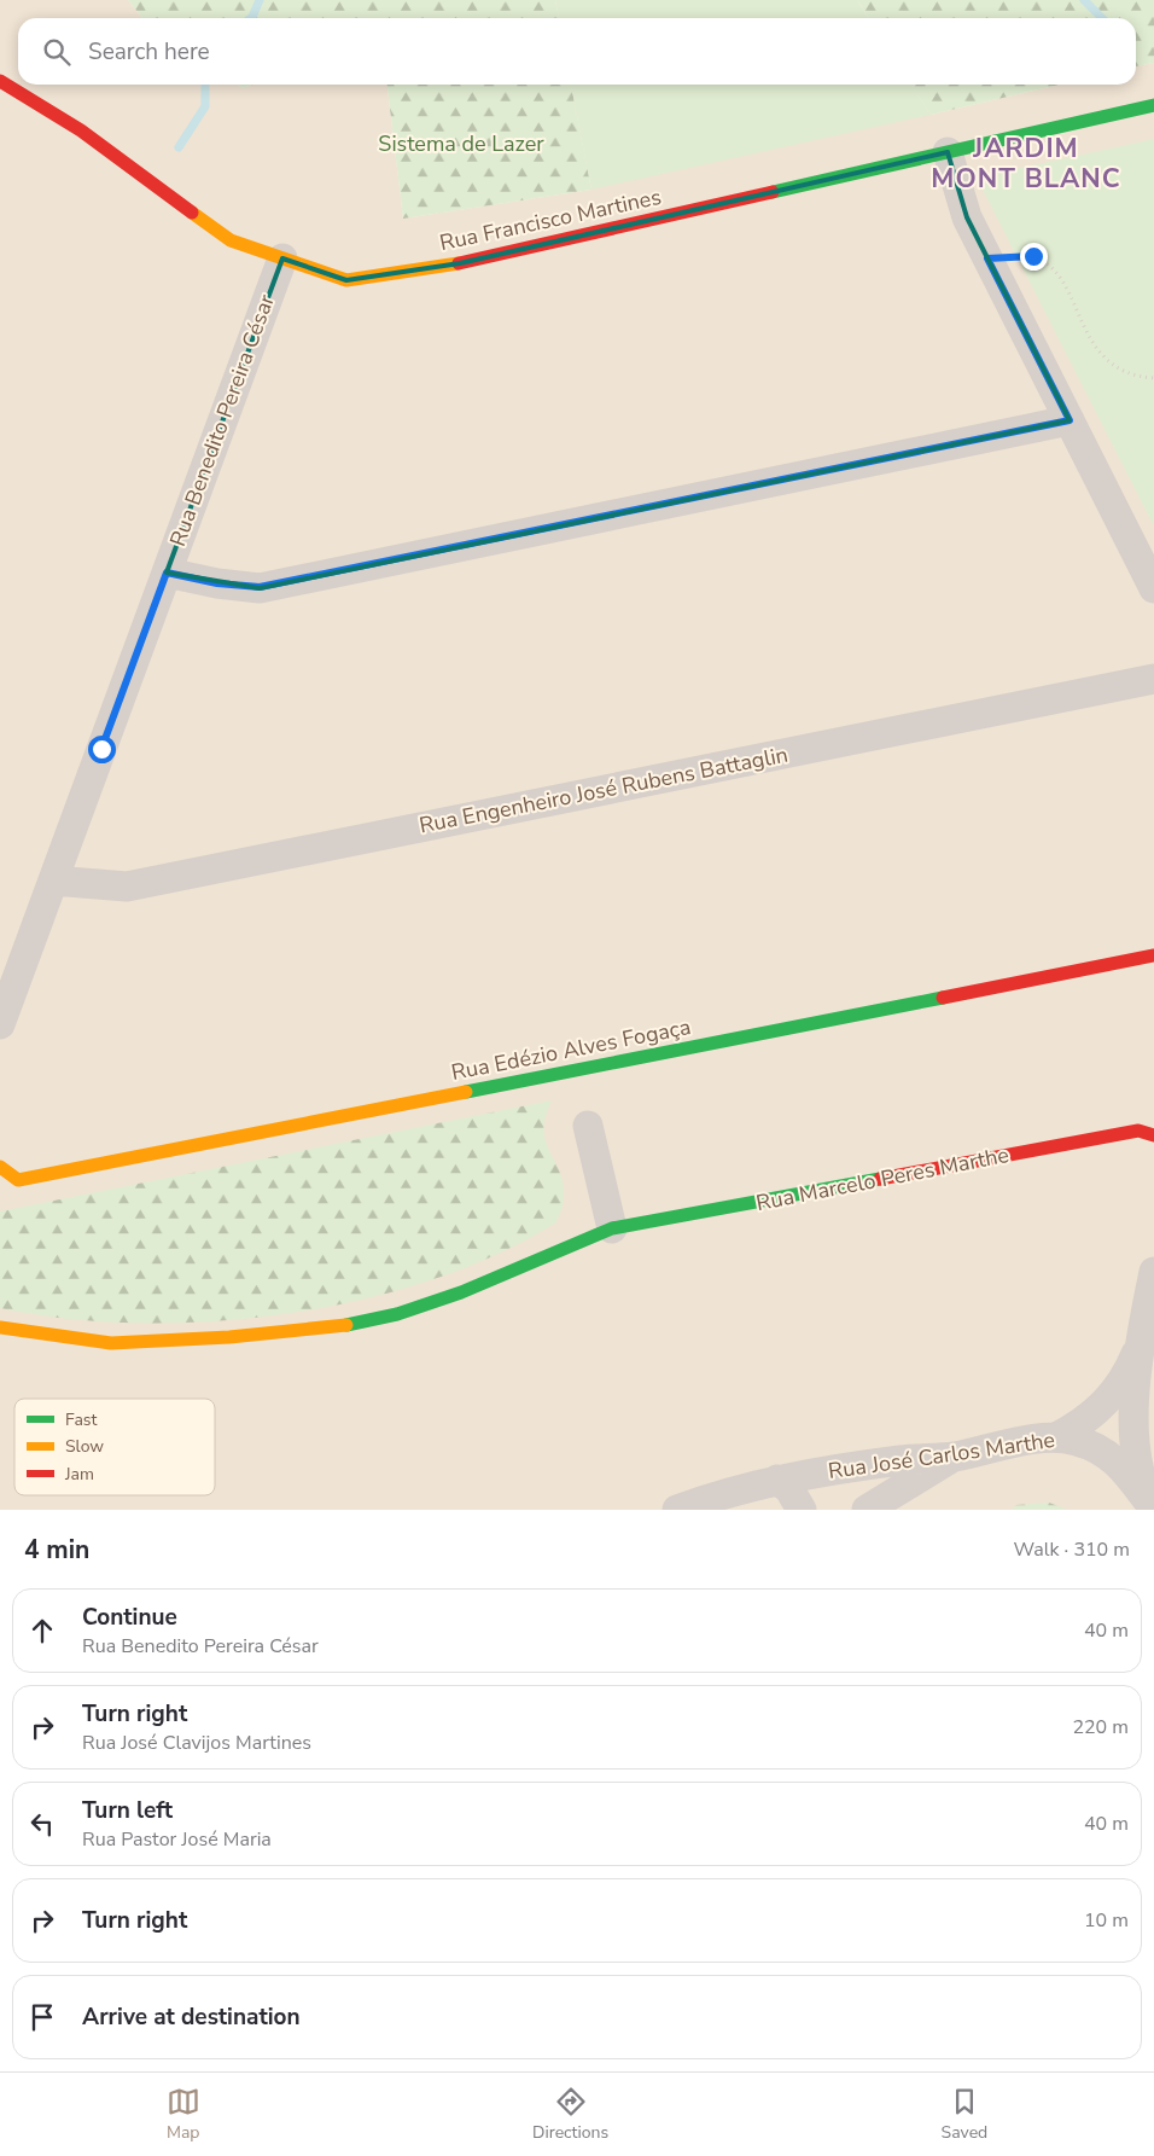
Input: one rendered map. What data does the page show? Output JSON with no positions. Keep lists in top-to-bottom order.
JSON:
{
  "streets": {
    "street": [
      "Rua Francisco Martines",
      "Rua Benedito Pereira César",
      "Rua Engenheiro José Rubens Battaglin",
      "Rua Edézio Alves Fogaça",
      "Rua Marcelo Peres Marthe",
      "Rua José Carlos Marthe"
    ]
  },
  "crossings": [
    ["Rua Francisco Martines", "Rua Benedito Pereira César"],
    ["Rua Benedito Pereira César", "Rua Engenheiro José Rubens Battaglin"]
  ],
  "districts": ["JARDIM MONT BLANC"],
  "parks": ["Sistema de Lazer"],
  "legend": ["Fast", "Slow", "Jam"],
  "page": {
    "search": "Search here",
    "heading": ["4 min", "Walk · 310 m"],
    "list": [
      ["Continue", "Rua Benedito Pereira César", "40 m"],
      ["Turn right", "Rua José Clavijos Martines", "220 m"],
      ["Turn left", "Rua Pastor José Maria", "40 m"],
      ["Turn right", "10 m"],
      "Arrive at destination"
    ],
    "nav": ["Map", "Directions", "Saved"]
  }
}
